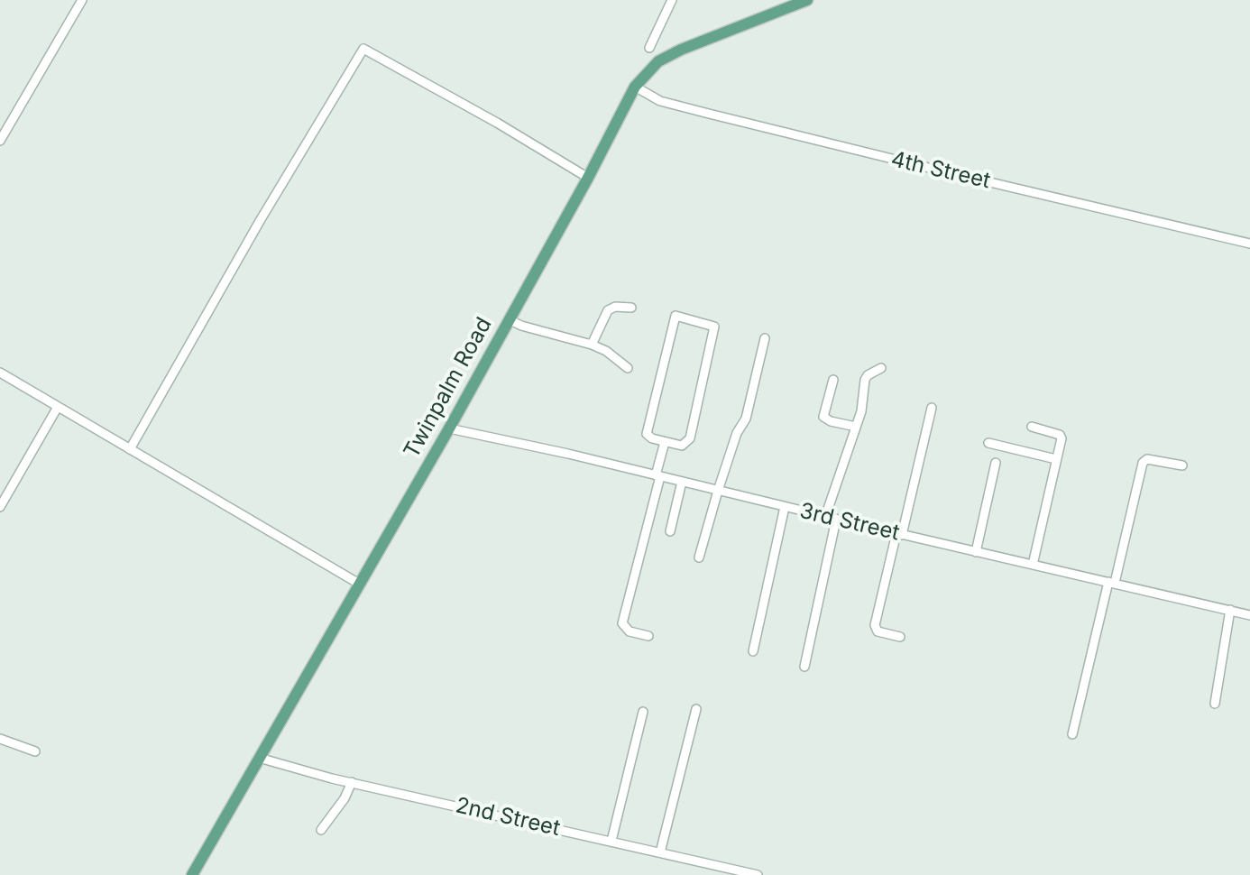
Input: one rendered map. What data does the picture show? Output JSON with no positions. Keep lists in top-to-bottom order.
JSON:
{
  "streets": {
    "main road": ["Twinpalm Road"],
    "street": ["4th Street", "3rd Street", "2nd Street"]
  },
  "crossings": [
    ["4th Street", "Twinpalm Road"],
    ["Twinpalm Road", "3rd Street"],
    ["Twinpalm Road", "2nd Street"]
  ]
}
